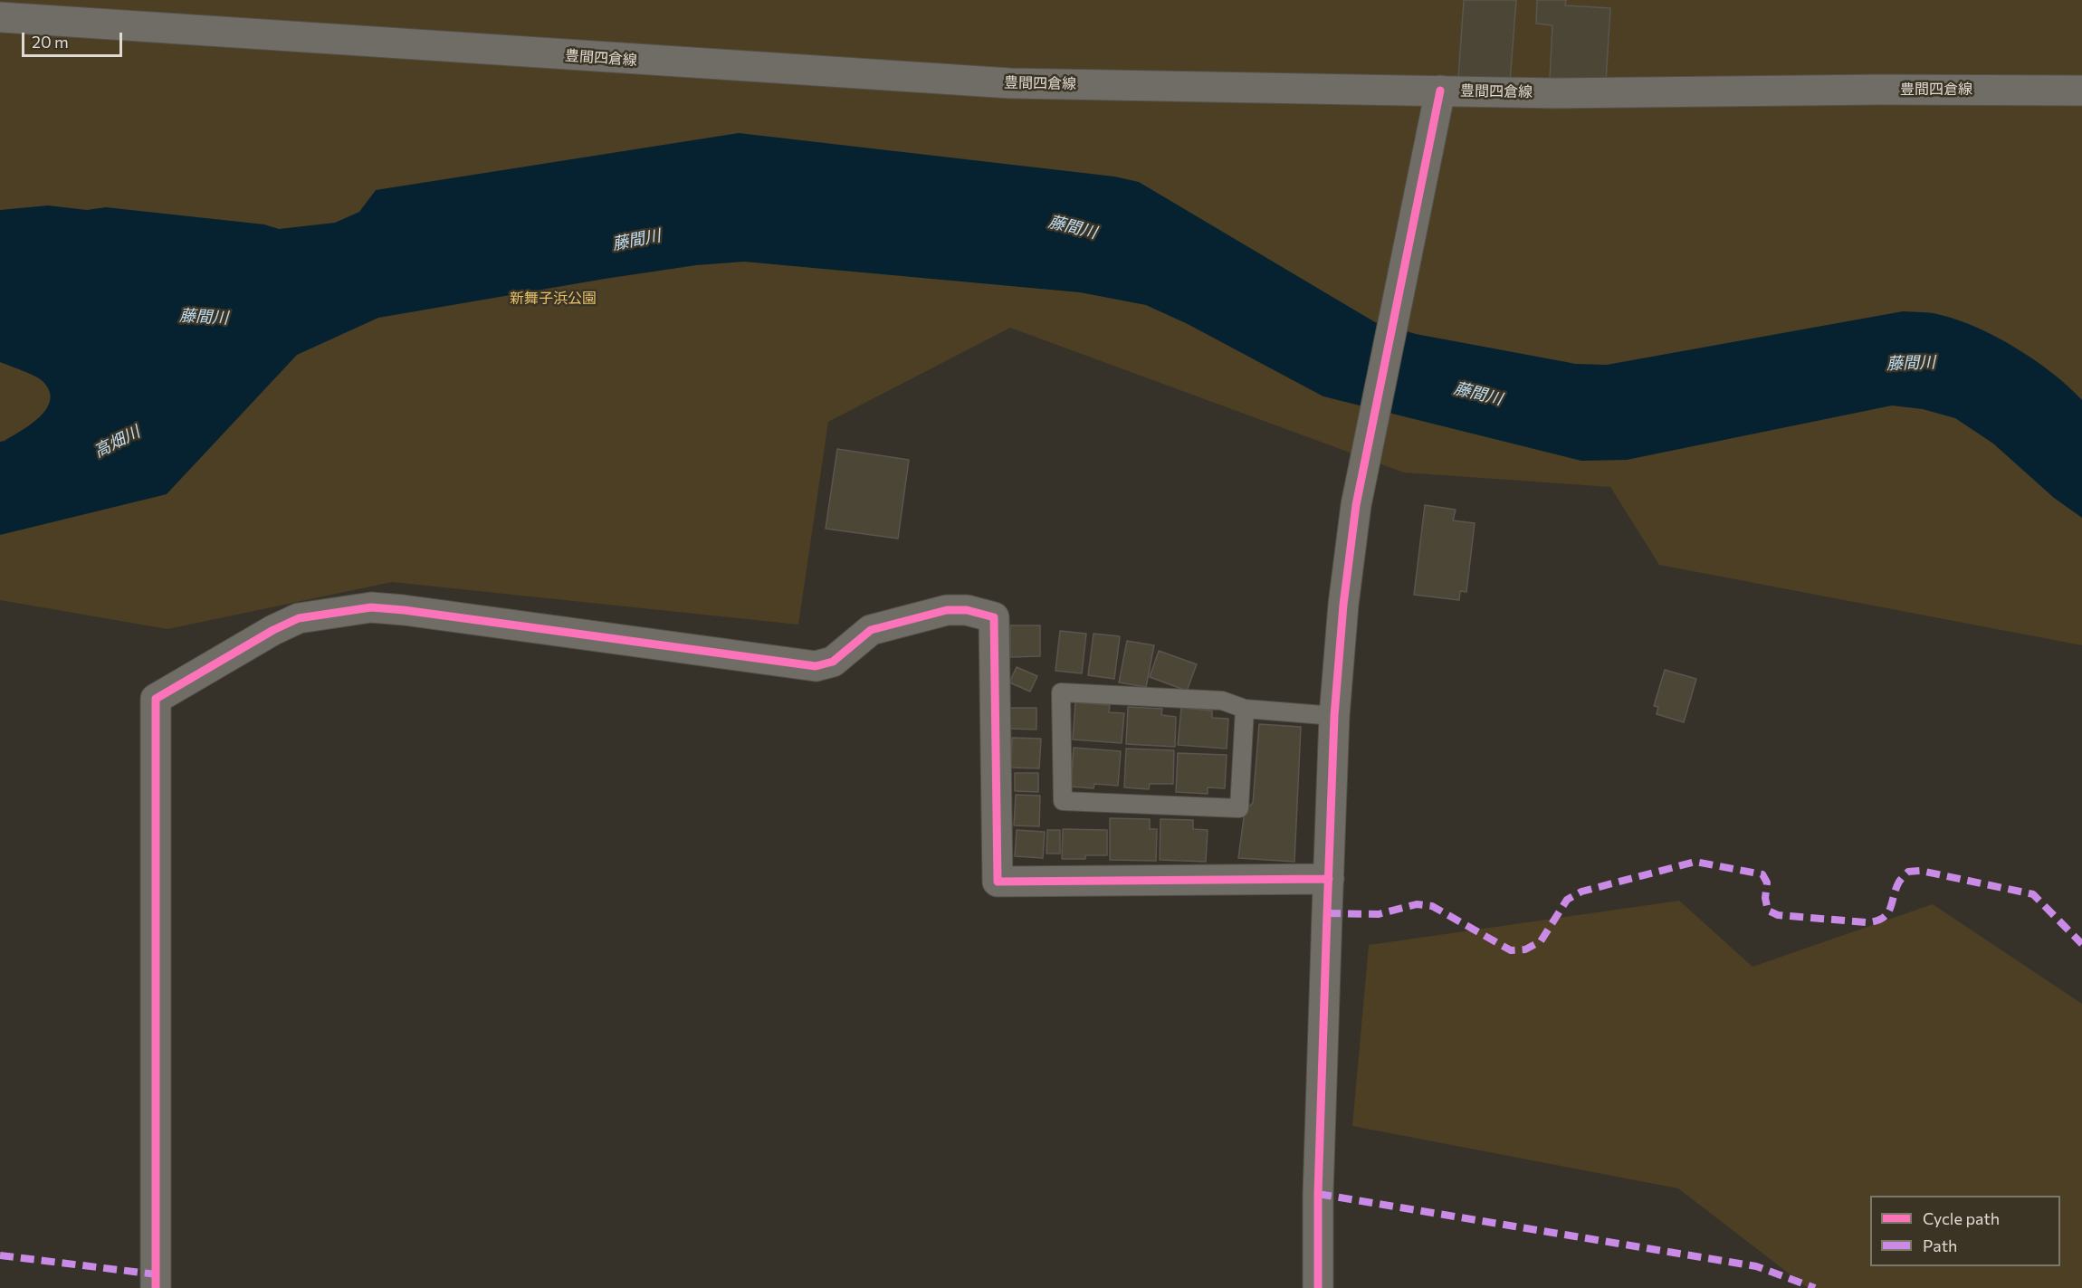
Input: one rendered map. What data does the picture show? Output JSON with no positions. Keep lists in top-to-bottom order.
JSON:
{
  "streets": {
    "street": ["豊間四倉線"]
  },
  "water": ["藤間川", "高畑川"],
  "parks": ["新舞子浜公園"],
  "legend": ["Cycle path", "Path"],
  "scale_bar": "20 m"
}
